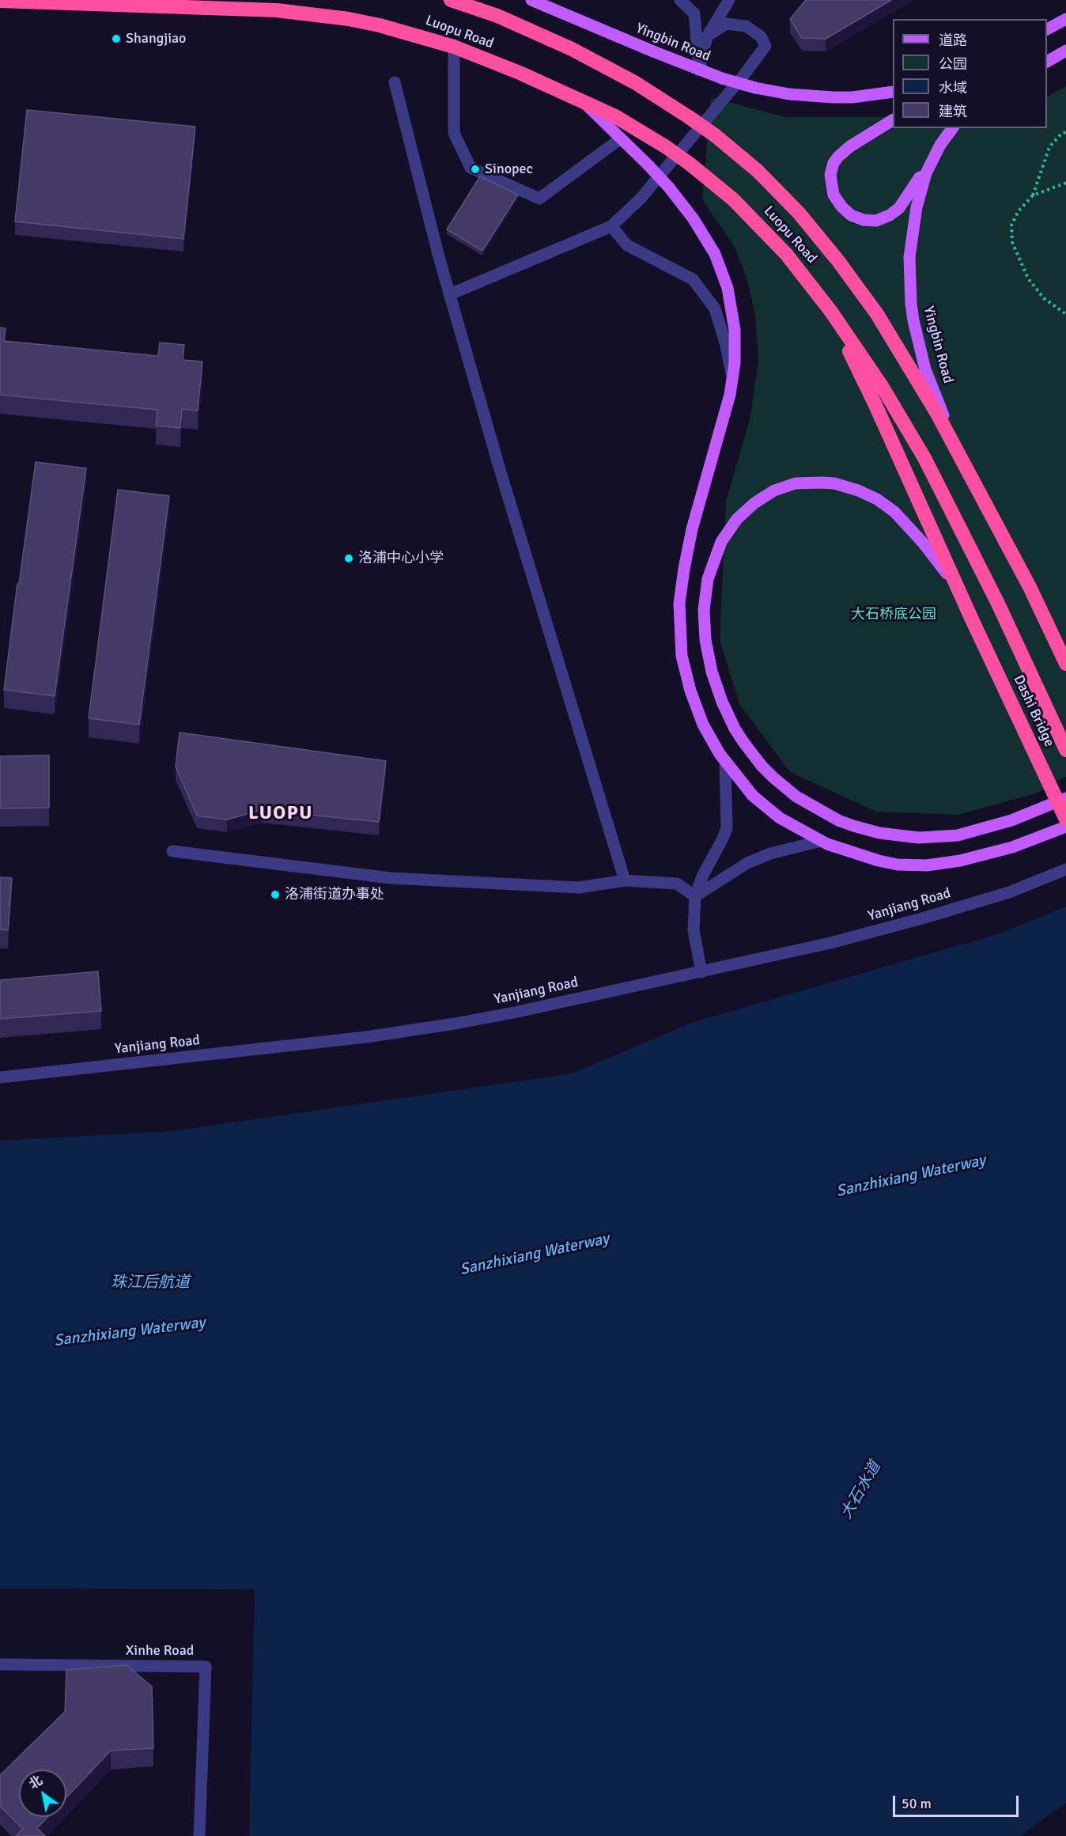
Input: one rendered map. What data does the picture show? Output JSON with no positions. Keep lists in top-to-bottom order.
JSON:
{
  "streets": {
    "highway": ["Luopu Road", "Dashi Bridge"],
    "main road": ["Yingbin Road"],
    "street": ["Yanjiang Road", "Xinhe Road"]
  },
  "crossings": [
    ["Luopu Road", "Yingbin Road"],
    ["Luopu Road", "Dashi Bridge"]
  ],
  "districts": ["LUOPU"],
  "water": ["Sanzhixiang Waterway", "珠江后航道", "大石水道"],
  "parks": ["大石桥底公园"],
  "places": [
    "Shangjiao",
    "Sinopec",
    "洛浦中心小学",
    "洛浦街道办事处"
  ],
  "legend": [
    "道路",
    "公园",
    "水域",
    "建筑"
  ],
  "scale_bar": "50 m",
  "north": "top left"
}
